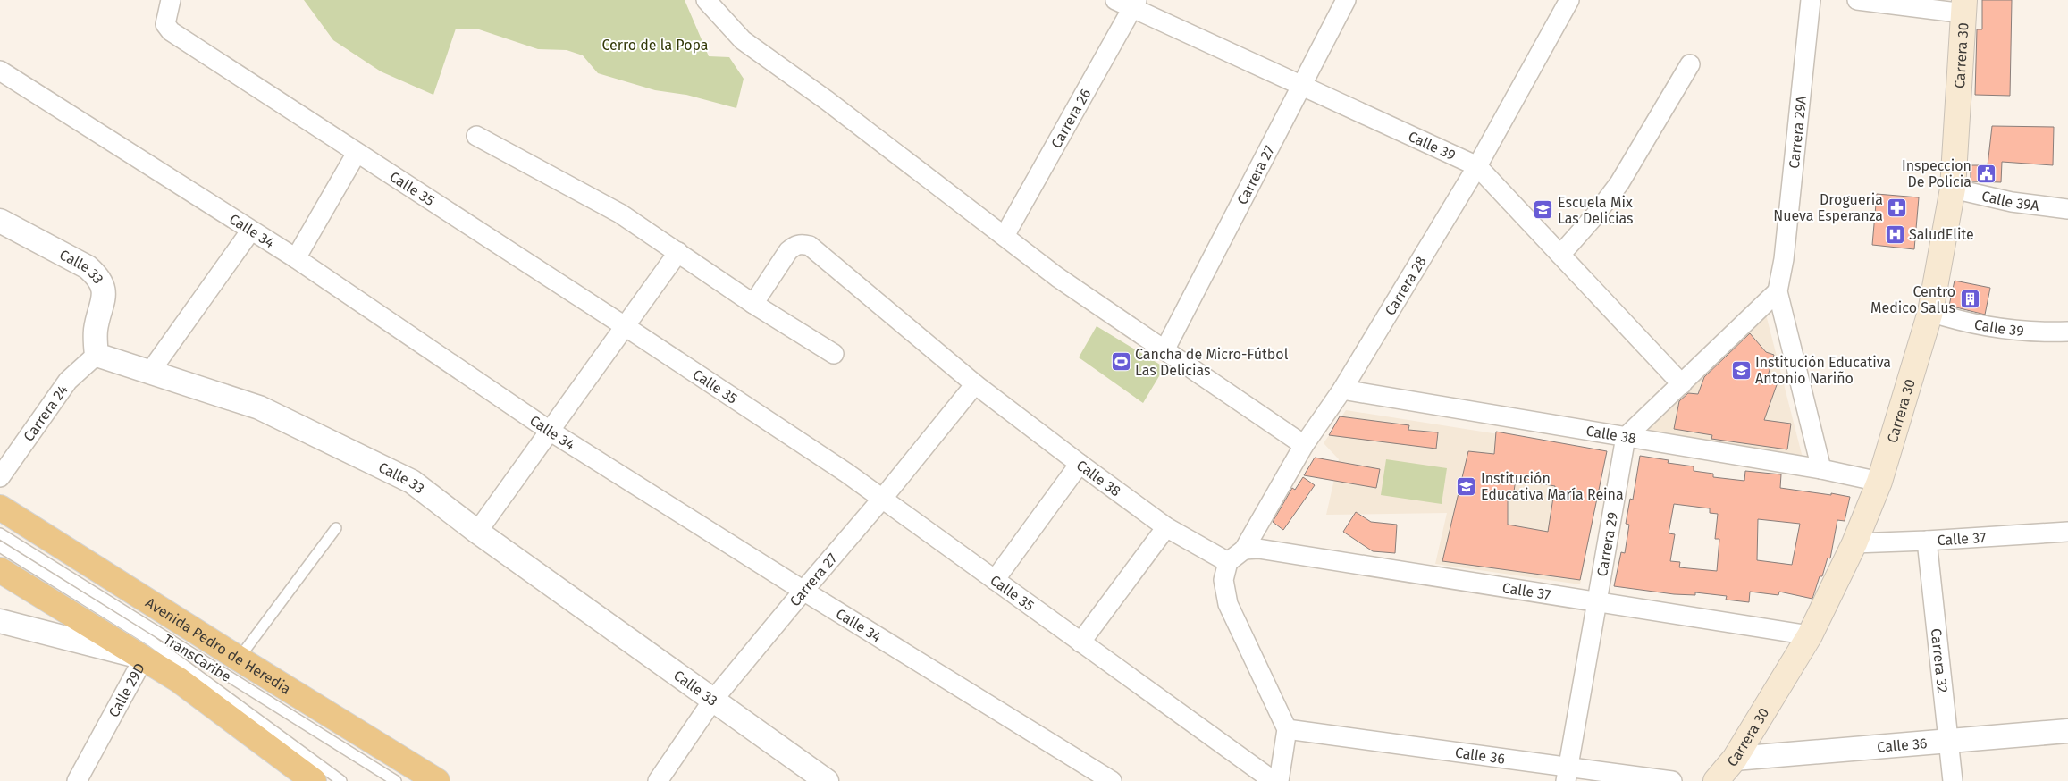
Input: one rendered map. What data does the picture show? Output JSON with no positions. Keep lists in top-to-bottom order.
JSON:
{
  "streets": {
    "highway": ["Avenida Pedro de Heredia"],
    "main road": ["Carrera 30"],
    "street": [
      "Carrera 26",
      "Carrera 29A",
      "Calle 39",
      "Carrera 27",
      "Calle 35",
      "Calle 39A",
      "Calle 34",
      "Calle 33",
      "Carrera 28",
      "Carrera 24",
      "Calle 38",
      "Calle 37",
      "Carrera 29",
      "Carrera 32",
      "Calle 29D",
      "Calle 36"
    ],
    "lane": ["TransCaribe"]
  },
  "crossings": [
    ["Carrera 30", "Calle 39"],
    ["Carrera 30", "Calle 39A"],
    ["Carrera 30", "Calle 38"],
    ["Carrera 30", "Calle 37"],
    ["Carrera 30", "Calle 36"],
    ["Carrera 26", "Calle 39"],
    ["Calle 39", "Carrera 27"],
    ["Calle 39", "Carrera 28"],
    ["Carrera 27", "Calle 35"],
    ["Carrera 27", "Calle 34"],
    ["Carrera 27", "Calle 33"],
    ["Carrera 27", "Calle 38"],
    ["Calle 33", "Carrera 24"],
    ["Carrera 28", "Calle 38"],
    ["Carrera 28", "Calle 37"],
    ["Calle 38", "Carrera 29"],
    ["Calle 37", "Carrera 29"],
    ["Calle 37", "Carrera 32"],
    ["Carrera 29", "Calle 36"],
    ["Carrera 32", "Calle 36"]
  ],
  "parks": ["Cerro de la Popa"],
  "places": {
    "public building": ["Inspeccion De Policia"],
    "pharmacy": ["Drogueria Nueva Esperanza"],
    "school or university": ["Escuela Mix Las Delicias", "Institución Educativa Antonio Nariño", "Institución Educativa María Reina"],
    "hospital": ["SaludElite"],
    "building": ["Centro Medico Salus"],
    "sports": ["Cancha de Micro-Fútbol Las Delicias"]
  }
}
